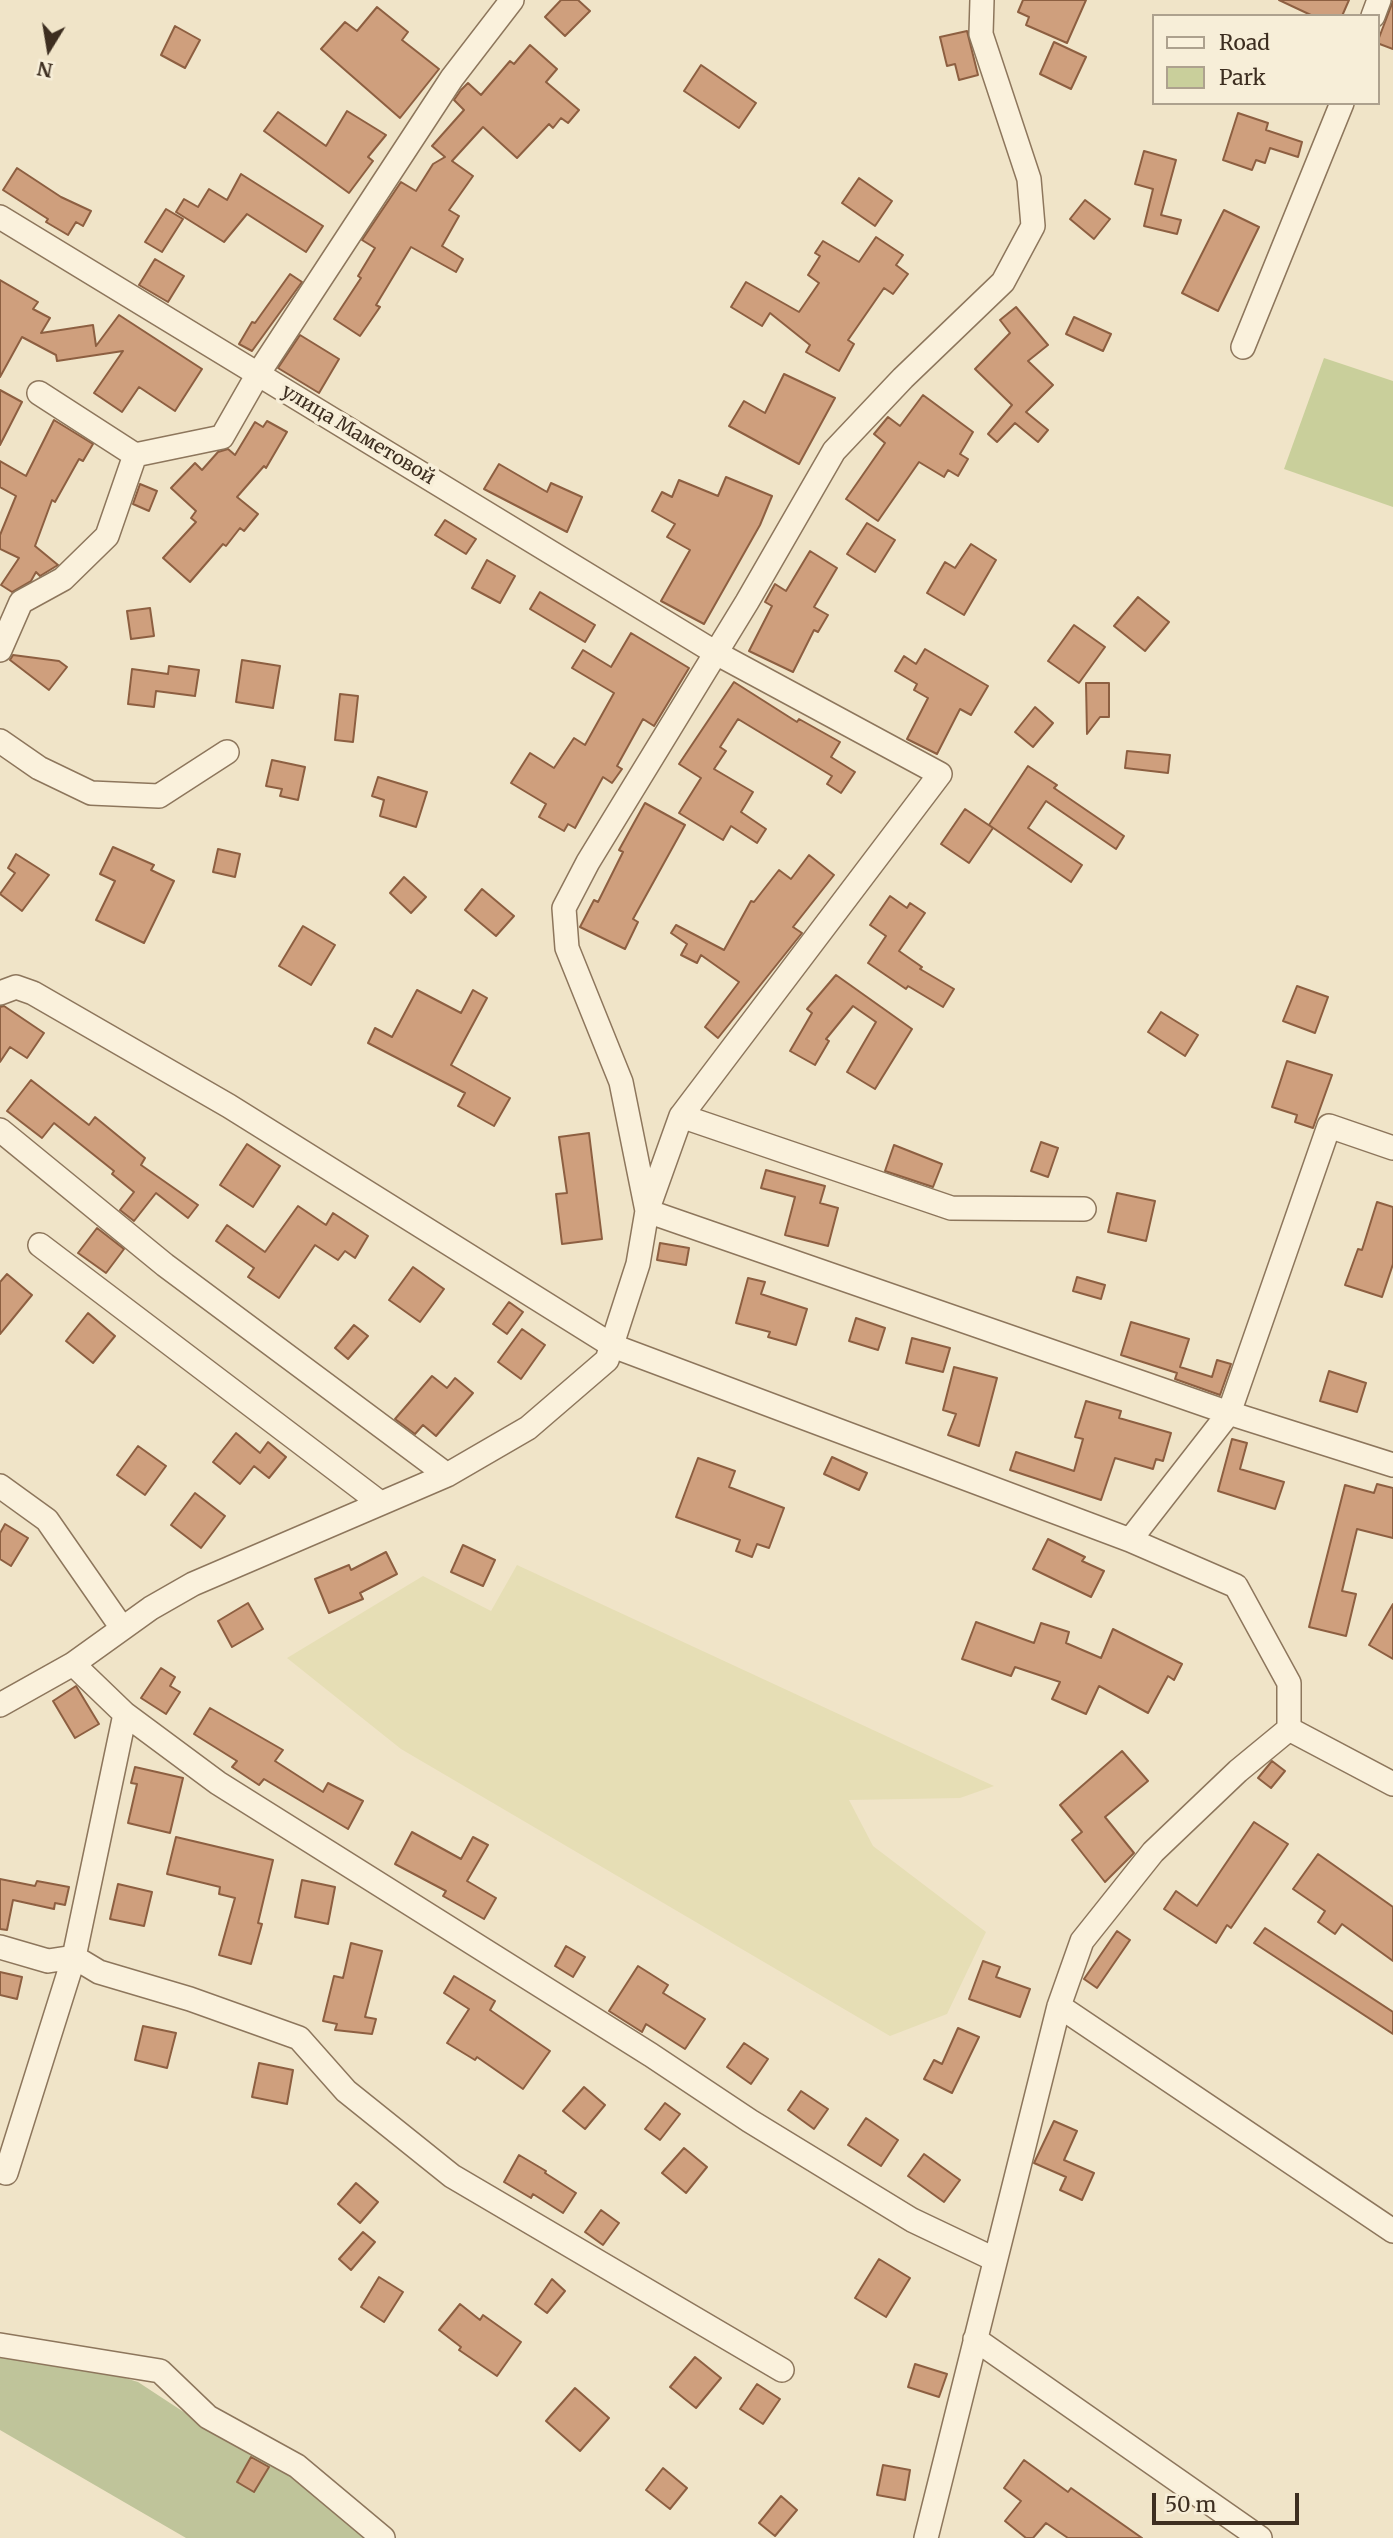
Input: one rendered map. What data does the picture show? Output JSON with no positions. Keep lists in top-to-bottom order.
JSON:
{
  "streets": {
    "street": ["улица Маметовой"]
  },
  "legend": ["Road", "Park"],
  "scale_bar": "50 m",
  "north": "bottom"
}
